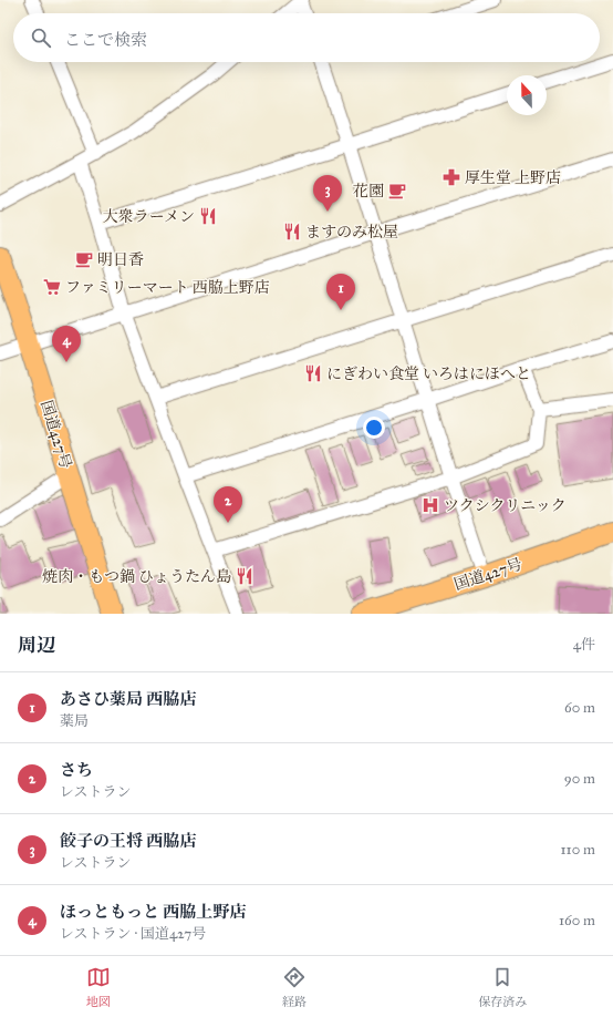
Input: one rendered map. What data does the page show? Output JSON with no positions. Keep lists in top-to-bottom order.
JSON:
{
  "streets": {
    "highway": ["国道427号"]
  },
  "places": {
    "pharmacy": ["厚生堂 上野店"],
    "cafe": ["花園", "明日香"],
    "restaurant": [
      "大衆ラーメン",
      "ますのみ松屋",
      "にぎわい食堂 いろはにほへと",
      "焼肉・もつ鍋 ひょうたん島"
    ],
    "supermarket": ["ファミリーマート 西脇上野店"],
    "hospital": ["ツクシクリニック"]
  },
  "north": "top",
  "page": {
    "search": "ここで検索",
    "pins": [
      "3",
      "1",
      "4",
      "2"
    ],
    "heading": ["周辺", "4件"],
    "list": [
      {
        "mark": "1",
        "name": "あさひ薬局 西脇店",
        "note": "薬局",
        "value": "60 m"
      },
      {
        "mark": "2",
        "name": "さち",
        "note": "レストラン",
        "value": "90 m"
      },
      {
        "mark": "3",
        "name": "餃子の王将 西脇店",
        "note": "レストラン",
        "value": "110 m"
      },
      {
        "mark": "4",
        "name": "ほっともっと 西脇上野店",
        "note": "レストラン · 国道427号",
        "value": "160 m"
      }
    ],
    "nav": ["地図", "経路", "保存済み"]
  }
}
